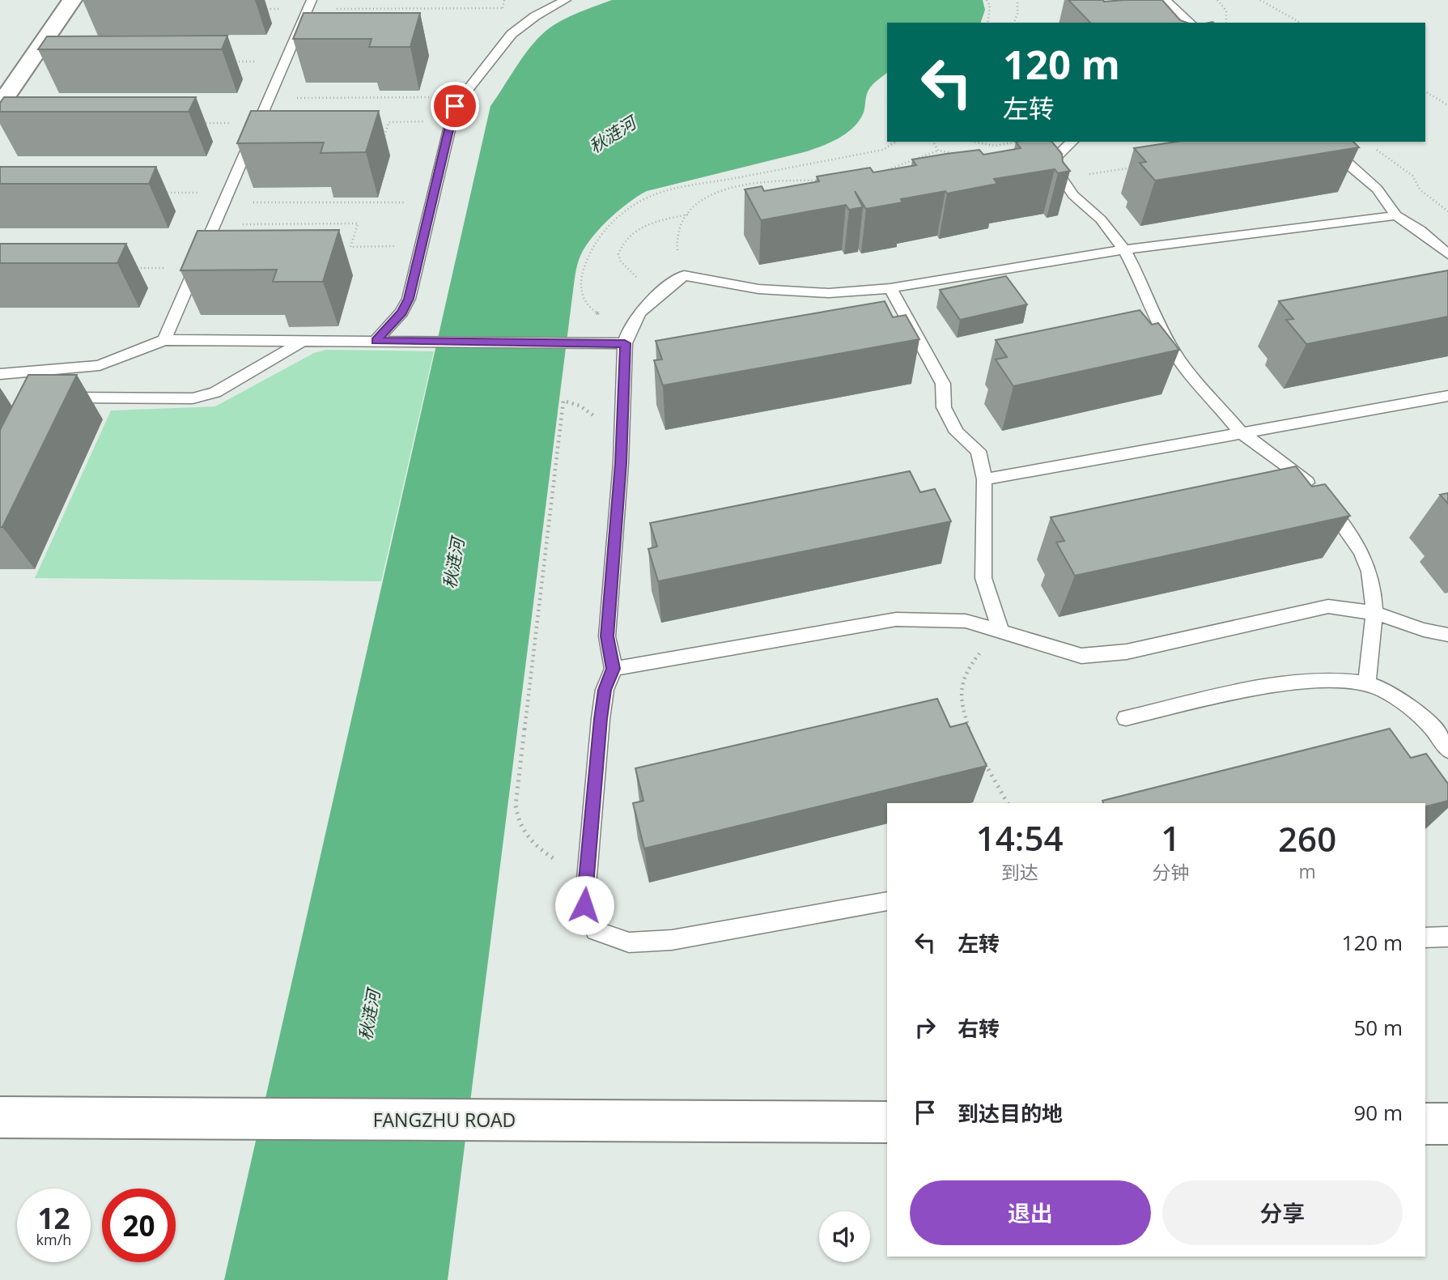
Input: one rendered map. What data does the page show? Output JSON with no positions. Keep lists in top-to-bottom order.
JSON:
{
  "streets": {
    "street": ["FANGZHU ROAD"]
  },
  "water": ["秋涟河"],
  "page": {
    "turn": ["120 m", "左转"],
    "eta": [
      "14:54",
      "到达",
      "1",
      "分钟",
      "260",
      "m"
    ],
    "list": [
      {
        "name": "左转",
        "value": "120 m"
      },
      {
        "name": "右转",
        "value": "50 m"
      },
      {
        "name": "到达目的地",
        "value": "90 m"
      }
    ],
    "buttons": ["退出", "分享"],
    "speed": "12 km/h",
    "limit": "20"
  }
}
